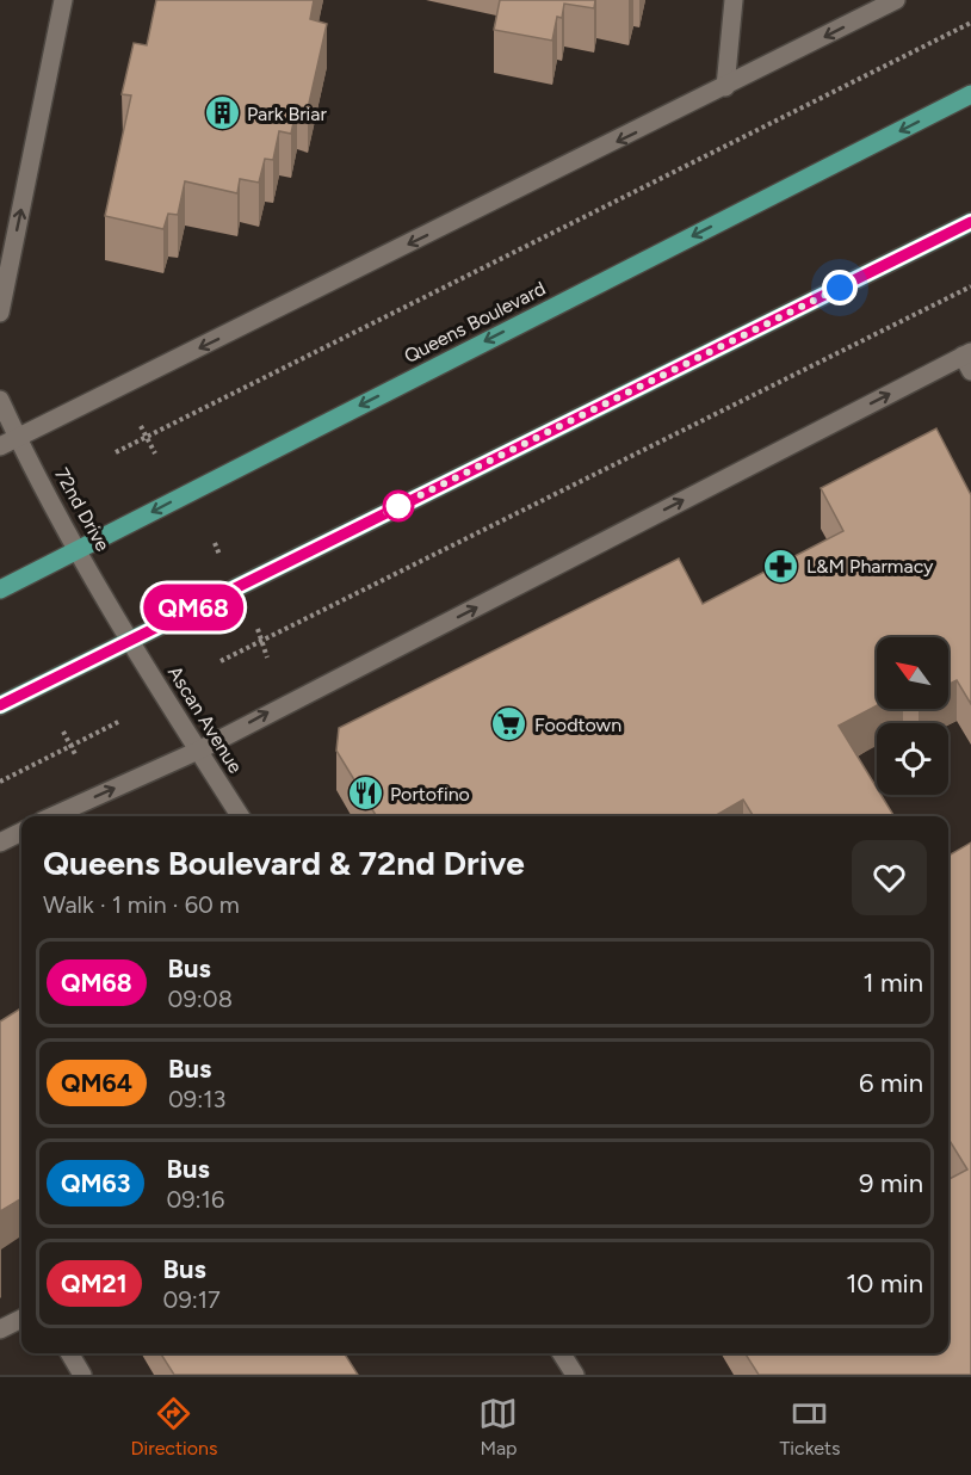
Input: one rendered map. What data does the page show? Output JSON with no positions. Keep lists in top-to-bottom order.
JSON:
{
  "streets": {
    "main road": ["Queens Boulevard"],
    "street": ["72nd Drive", "Ascan Avenue"]
  },
  "crossings": [
    ["Queens Boulevard", "72nd Drive"],
    ["72nd Drive", "Ascan Avenue"]
  ],
  "places": {
    "building": ["Park Briar"],
    "pharmacy": ["L&M Pharmacy"],
    "supermarket": ["Foodtown"],
    "restaurant": ["Portofino"]
  },
  "lines": ["bus line QM68"],
  "north": "top left",
  "page": {
    "on_map": "QM68",
    "heading": ["Queens Boulevard & 72nd Drive", "Walk · 1 min · 60 m"],
    "list": [
      {
        "mark": "QM68",
        "name": "Bus",
        "note": "09:08",
        "value": "1 min"
      },
      {
        "mark": "QM64",
        "name": "Bus",
        "note": "09:13",
        "value": "6 min"
      },
      {
        "mark": "QM63",
        "name": "Bus",
        "note": "09:16",
        "value": "9 min"
      },
      {
        "mark": "QM21",
        "name": "Bus",
        "note": "09:17",
        "value": "10 min"
      }
    ],
    "tabs": ["Directions", "Map", "Tickets"]
  }
}
